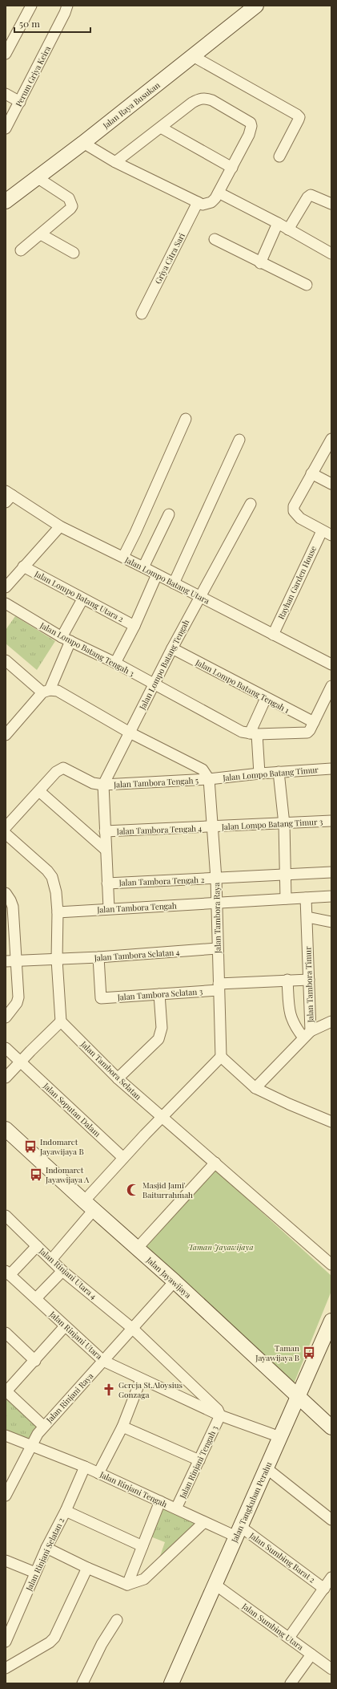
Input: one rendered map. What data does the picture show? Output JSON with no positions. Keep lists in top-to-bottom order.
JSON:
{
  "streets": {
    "main road": ["Jalan Raya Busukan", "Jalan Jayawijaya", "Jalan Tangkuban Perahu"],
    "street": [
      "Perum Griya Keira",
      "Griya Citra Sari",
      "Jalan Lompo Batang Utara",
      "Rayhan Garden House",
      "Jalan Lompo Batang Utara 2",
      "Jalan Lompo Batang Tengah 3",
      "Jalan Lompo Batang Tengah",
      "Jalan Lompo Batang Tengah 1",
      "Jalan Lompo Batang Timur",
      "Jalan Tambora Tengah 5",
      "Jalan Lompo Batang Timur 3",
      "Jalan Tambora Tengah 4",
      "Jalan Tambora Tengah 2",
      "Jalan Tambora Tengah",
      "Jalan Tambora Raya",
      "Jalan Tambora Selatan 4",
      "Jalan Tambora Timur",
      "Jalan Tambora Selatan 3",
      "Jalan Tambora Selatan",
      "Jalan Soputan Dalam",
      "Jalan Rinjani Utara 4",
      "Jalan Rinjani Utara",
      "Jalan Rinjani Raya",
      "Jalan Rinjani Tengah 3",
      "Jalan Rinjani Tengah",
      "Jalan Rinjani Selatan 2",
      "Jalan Sumbing Barat 2",
      "Jalan Sumbing Utara"
    ]
  },
  "crossings": [
    ["Jalan Lompo Batang Utara", "Rayhan Garden House"],
    ["Jalan Lompo Batang Utara", "Jalan Lompo Batang Tengah"],
    ["Jalan Lompo Batang Tengah 3", "Jalan Lompo Batang Tengah"],
    ["Jalan Lompo Batang Tengah", "Jalan Lompo Batang Tengah 1"],
    ["Jalan Lompo Batang Tengah", "Jalan Tambora Tengah 5"],
    ["Jalan Lompo Batang Timur", "Jalan Tambora Tengah 5"],
    ["Jalan Lompo Batang Timur", "Jalan Tambora Raya"],
    ["Jalan Tambora Tengah 5", "Jalan Tambora Raya"],
    ["Jalan Lompo Batang Timur 3", "Jalan Tambora Tengah 4"],
    ["Jalan Lompo Batang Timur 3", "Jalan Tambora Raya"],
    ["Jalan Tambora Tengah 4", "Jalan Tambora Raya"],
    ["Jalan Tambora Tengah 2", "Jalan Tambora Raya"],
    ["Jalan Tambora Tengah", "Jalan Tambora Raya"],
    ["Jalan Tambora Tengah", "Jalan Tambora Timur"],
    ["Jalan Tambora Raya", "Jalan Tambora Selatan 4"],
    ["Jalan Tambora Raya", "Jalan Tambora Selatan 3"],
    ["Jalan Tambora Selatan 4", "Jalan Tambora Selatan 3"],
    ["Jalan Tambora Timur", "Jalan Tambora Selatan 3"],
    ["Jalan Rinjani Utara 4", "Jalan Rinjani Utara"],
    ["Jalan Rinjani Utara 4", "Jalan Rinjani Raya"],
    ["Jalan Rinjani Utara 4", "Jalan Rinjani Tengah 3"],
    ["Jalan Jayawijaya", "Jalan Rinjani Raya"],
    ["Jalan Jayawijaya", "Jalan Tangkuban Perahu"],
    ["Jalan Rinjani Utara", "Jalan Rinjani Raya"],
    ["Jalan Rinjani Utara", "Jalan Rinjani Tengah 3"],
    ["Jalan Rinjani Utara", "Jalan Tangkuban Perahu"],
    ["Jalan Rinjani Raya", "Jalan Rinjani Tengah"],
    ["Jalan Rinjani Tengah 3", "Jalan Rinjani Tengah"],
    ["Jalan Rinjani Tengah", "Jalan Tangkuban Perahu"],
    ["Jalan Rinjani Tengah", "Jalan Rinjani Selatan 2"],
    ["Jalan Rinjani Tengah", "Jalan Sumbing Barat 2"],
    ["Jalan Tangkuban Perahu", "Jalan Sumbing Barat 2"],
    ["Jalan Tangkuban Perahu", "Jalan Sumbing Utara"]
  ],
  "parks": ["Taman Jayawijaya"],
  "places": {
    "bus stop": ["Indomaret Jayawijaya B", "Indomaret Jayawijaya A", "Taman Jayawijaya B"],
    "mosque": ["Masjid Jami' Baiturrahmah"],
    "church": ["Gereja St.Aloysius Gonzaga"]
  },
  "scale_bar": "50 m"
}
